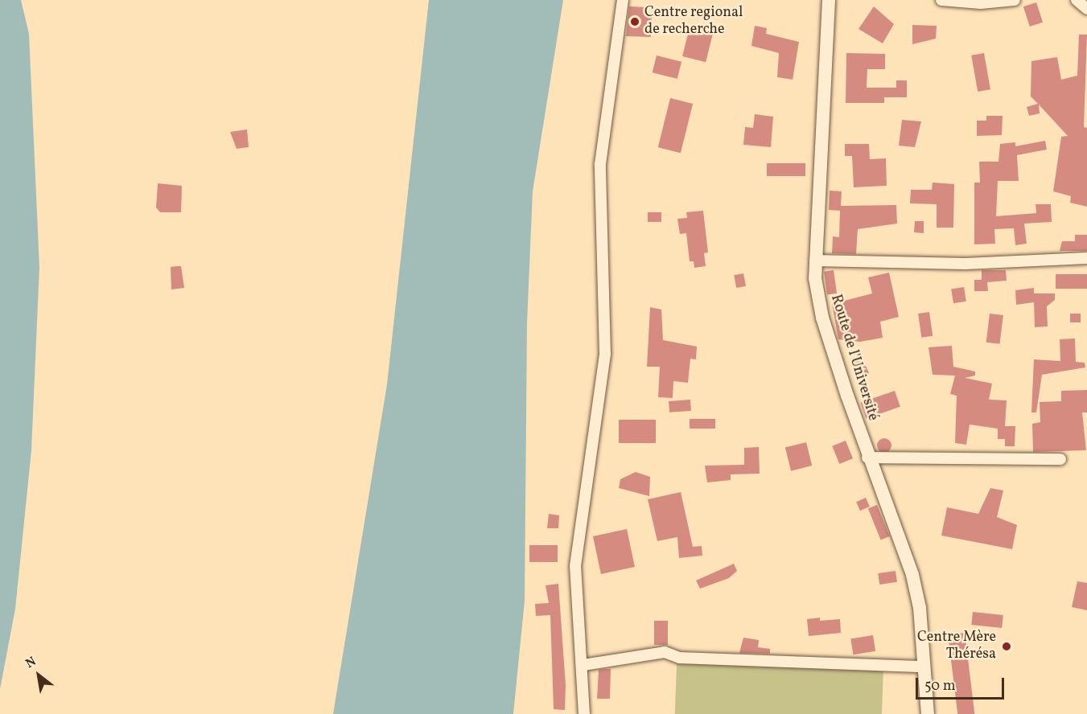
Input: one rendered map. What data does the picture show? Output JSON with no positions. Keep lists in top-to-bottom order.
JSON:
{
  "streets": {
    "street": ["Route de l'Université"]
  },
  "places": ["Centre regional de recherche", "Centre Mère Thérésa"],
  "scale_bar": "50 m",
  "north": "top left"
}
